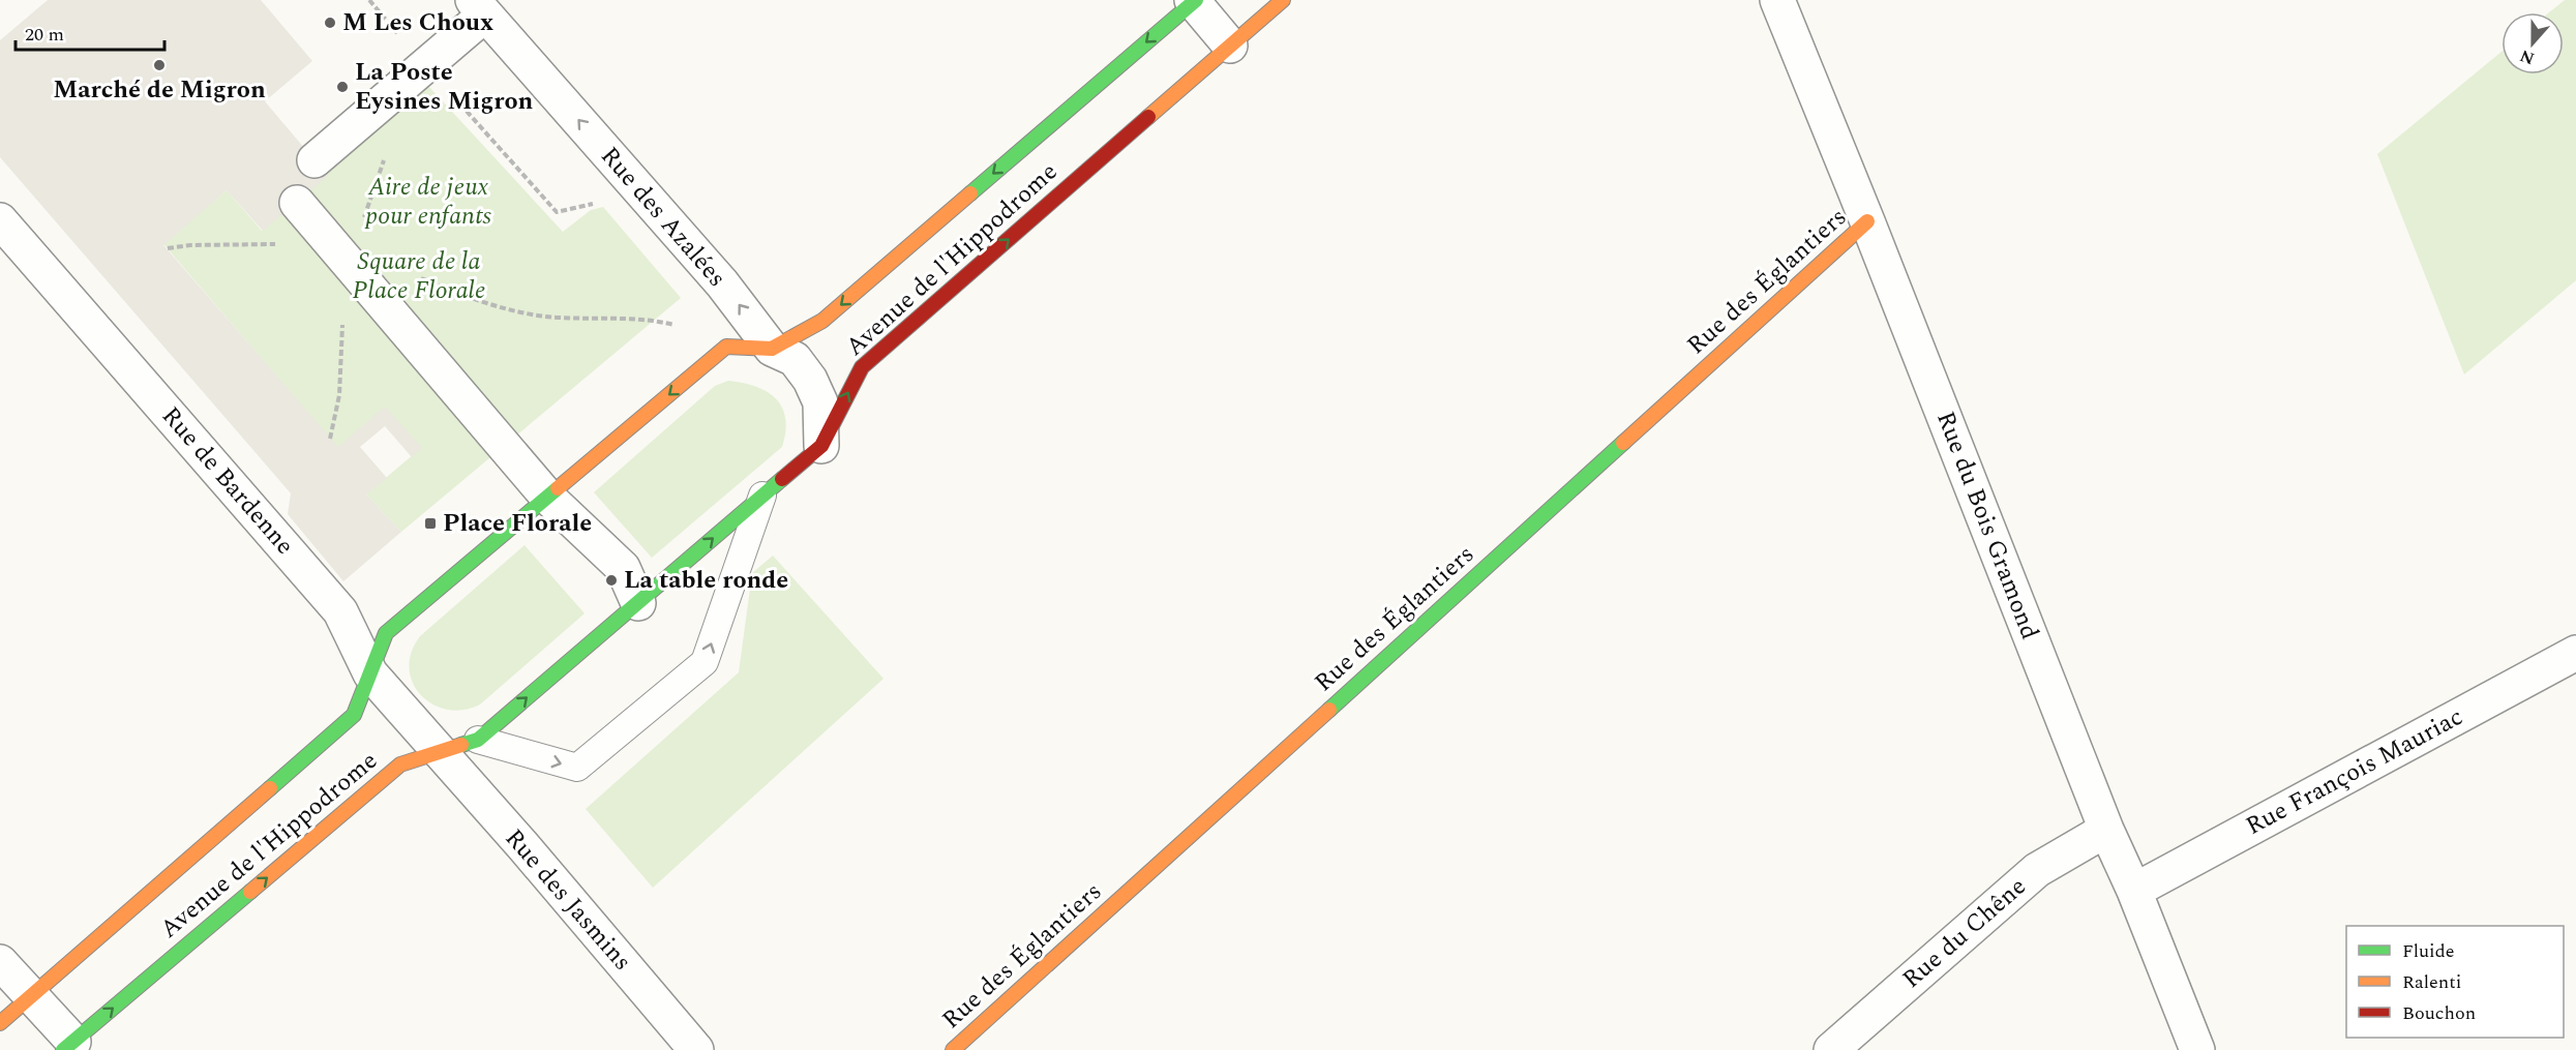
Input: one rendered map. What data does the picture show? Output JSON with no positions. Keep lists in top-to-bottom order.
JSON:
{
  "streets": {
    "street": [
      "Rue des Azalées",
      "Avenue de l'Hippodrome",
      "Rue des Églantiers",
      "Rue de Bardenne",
      "Rue du Bois Gramond",
      "Rue François Mauriac",
      "Rue des Jasmins",
      "Rue du Chêne"
    ]
  },
  "crossings": [
    ["Rue des Azalées", "Avenue de l'Hippodrome"],
    ["Avenue de l'Hippodrome", "Rue de Bardenne"],
    ["Avenue de l'Hippodrome", "Rue des Jasmins"],
    ["Rue des Églantiers", "Rue du Bois Gramond"],
    ["Rue de Bardenne", "Rue des Jasmins"],
    ["Rue du Bois Gramond", "Rue François Mauriac"],
    ["Rue du Bois Gramond", "Rue du Chêne"]
  ],
  "parks": ["Aire de jeux pour enfants", "Square de la Place Florale"],
  "places": {
    "other": [
      "M Les Choux",
      "Marché de Migron",
      "La Poste Eysines Migron",
      "La table ronde"
    ],
    "transit": ["Place Florale"]
  },
  "legend": ["Fluide", "Ralenti", "Bouchon"],
  "scale_bar": "20 m",
  "north": "bottom"
}
